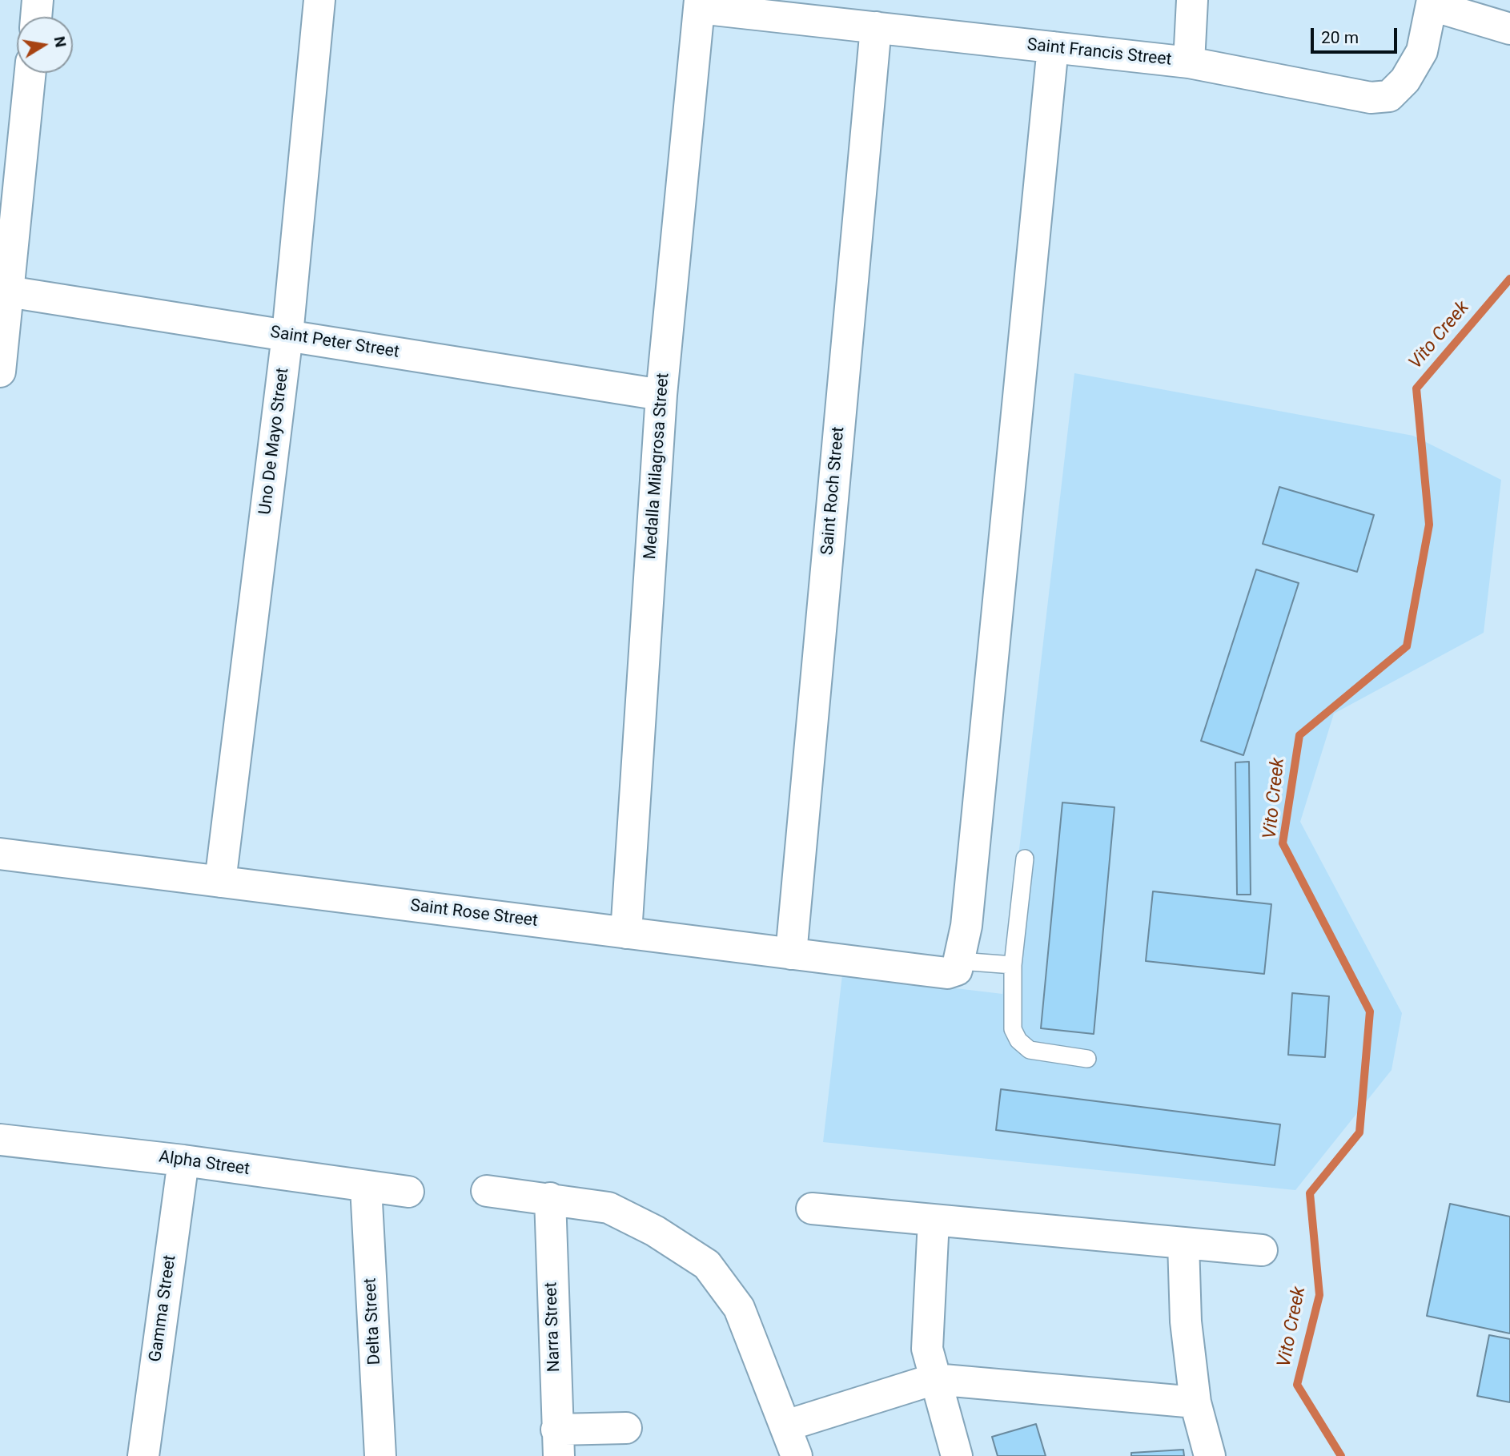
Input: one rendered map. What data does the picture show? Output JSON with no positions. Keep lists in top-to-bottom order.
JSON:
{
  "streets": {
    "street": [
      "Saint Francis Street",
      "Saint Peter Street",
      "Uno De Mayo Street",
      "Medalla Milagrosa Street",
      "Saint Roch Street",
      "Saint Rose Street",
      "Alpha Street",
      "Gamma Street",
      "Delta Street",
      "Narra Street"
    ]
  },
  "crossings": [
    ["Saint Francis Street", "Medalla Milagrosa Street"],
    ["Saint Francis Street", "Saint Roch Street"],
    ["Saint Peter Street", "Uno De Mayo Street"],
    ["Saint Peter Street", "Medalla Milagrosa Street"],
    ["Uno De Mayo Street", "Saint Rose Street"],
    ["Medalla Milagrosa Street", "Saint Rose Street"],
    ["Saint Roch Street", "Saint Rose Street"],
    ["Alpha Street", "Gamma Street"],
    ["Alpha Street", "Delta Street"]
  ],
  "water": ["Vito Creek"],
  "scale_bar": "20 m",
  "north": "right"
}
